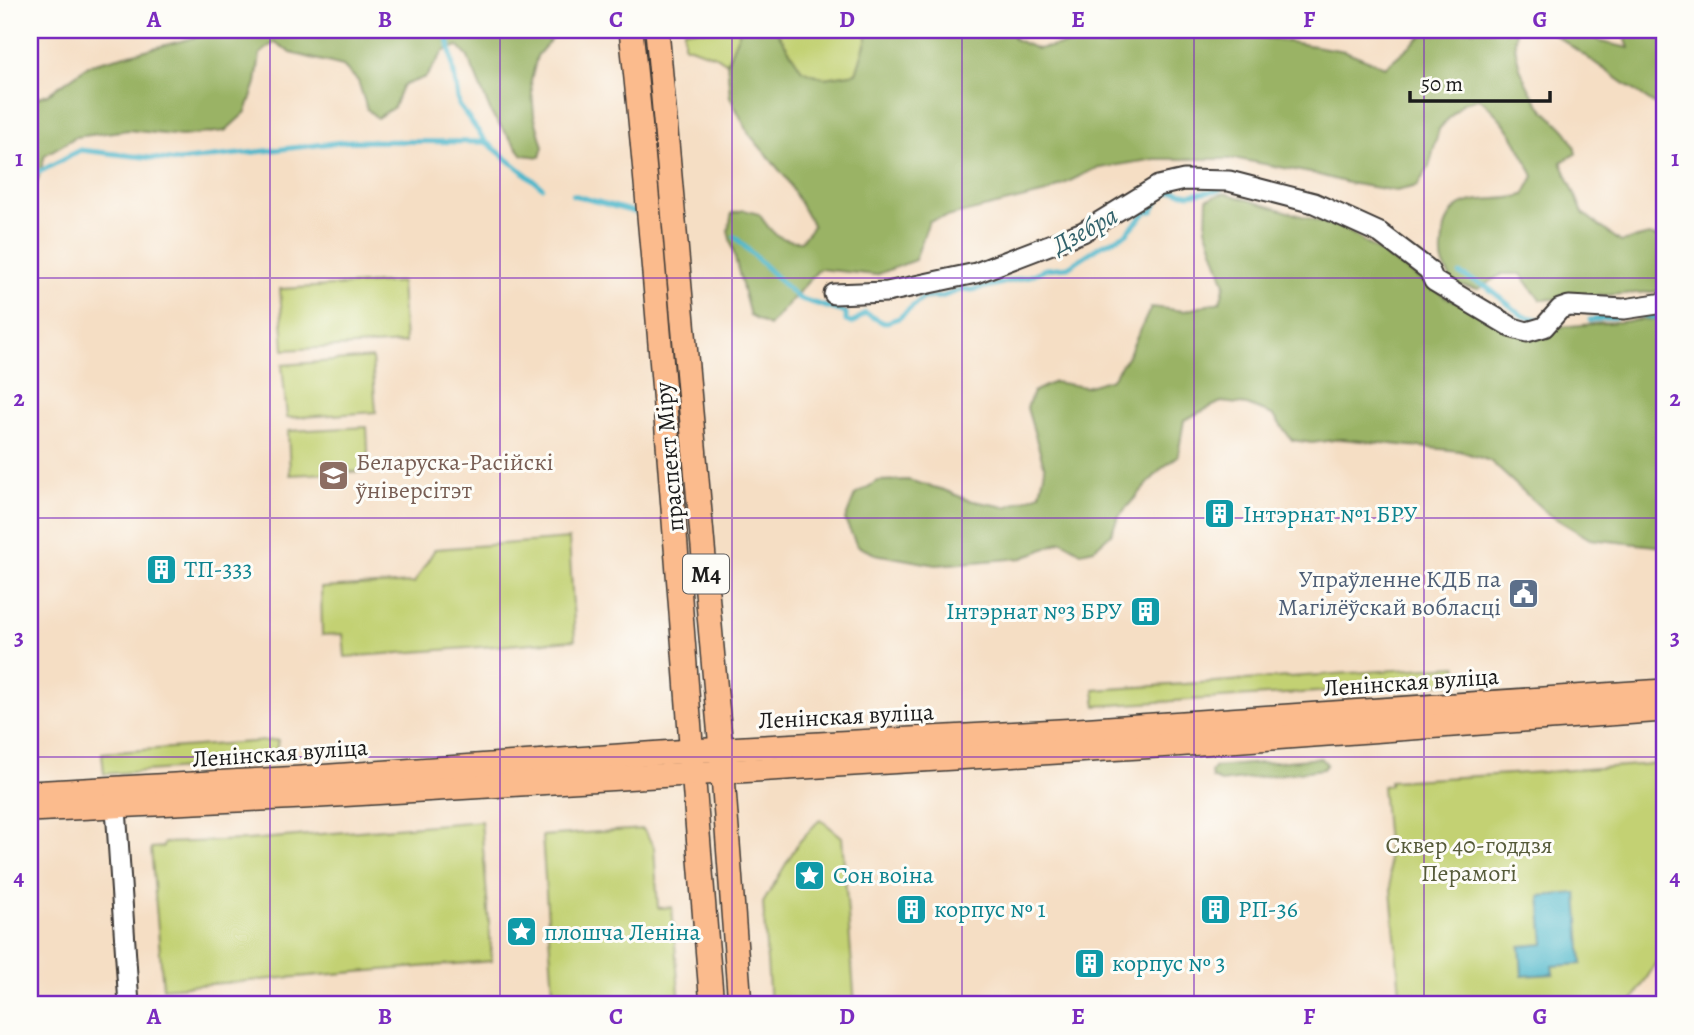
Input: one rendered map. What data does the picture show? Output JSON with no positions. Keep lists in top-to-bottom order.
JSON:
{
  "streets": {
    "main road": ["праспект Міру", "М4", "Ленінская вуліца"]
  },
  "crossings": [
    ["праспект Міру", "Ленінская вуліца"]
  ],
  "water": ["Дзебра"],
  "parks": ["Сквер 40-годдзя Перамогі"],
  "places": {
    "school or university": ["Беларуска-Расійскі ўніверсітэт"],
    "building": [
      "Інтэрнат №1 БРУ",
      "ТП-333",
      "Інтэрнат №3 БРУ",
      "корпус № 1",
      "РП-36",
      "корпус № 3"
    ],
    "public building": ["Упраўленне КДБ па Магілёўскай вобласці"],
    "place": ["Сон воіна", "плошча Леніна"]
  },
  "scale_bar": "50 m",
  "grid": {
    "columns": [
      "A",
      "B",
      "C",
      "D",
      "E",
      "F",
      "G"
    ],
    "rows": [
      "1",
      "2",
      "3",
      "4"
    ]
  }
}
